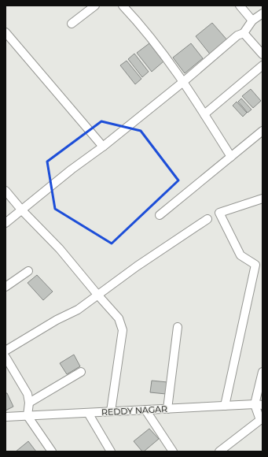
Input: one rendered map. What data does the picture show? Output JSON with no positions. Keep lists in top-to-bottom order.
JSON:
{
  "streets": {
    "street": ["REDDY NAGAR"]
  }
}
